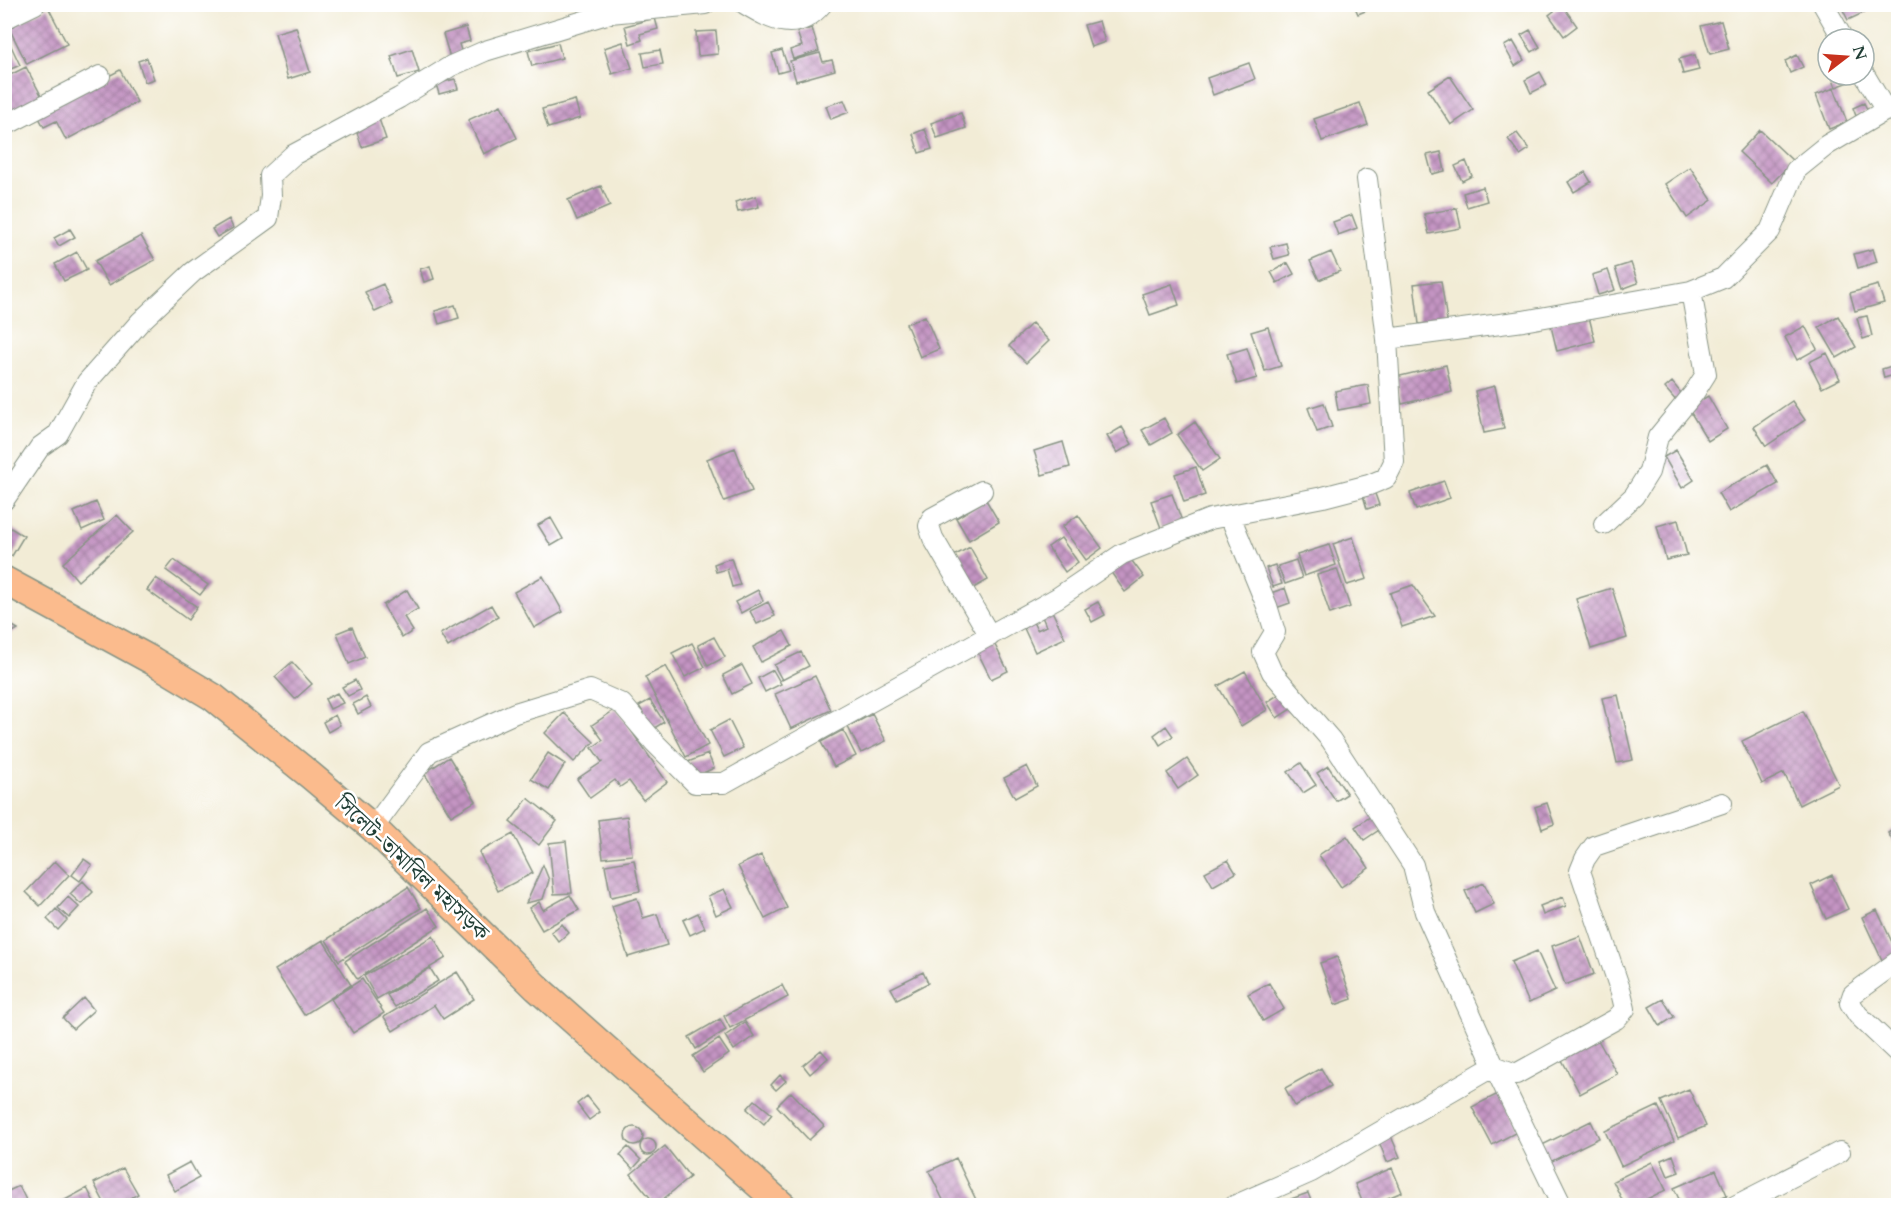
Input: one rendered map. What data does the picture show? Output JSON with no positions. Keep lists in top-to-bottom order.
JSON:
{
  "streets": {
    "highway": ["সিলেট-তামাবিল মহাসড়ক"]
  },
  "north": "right"
}
